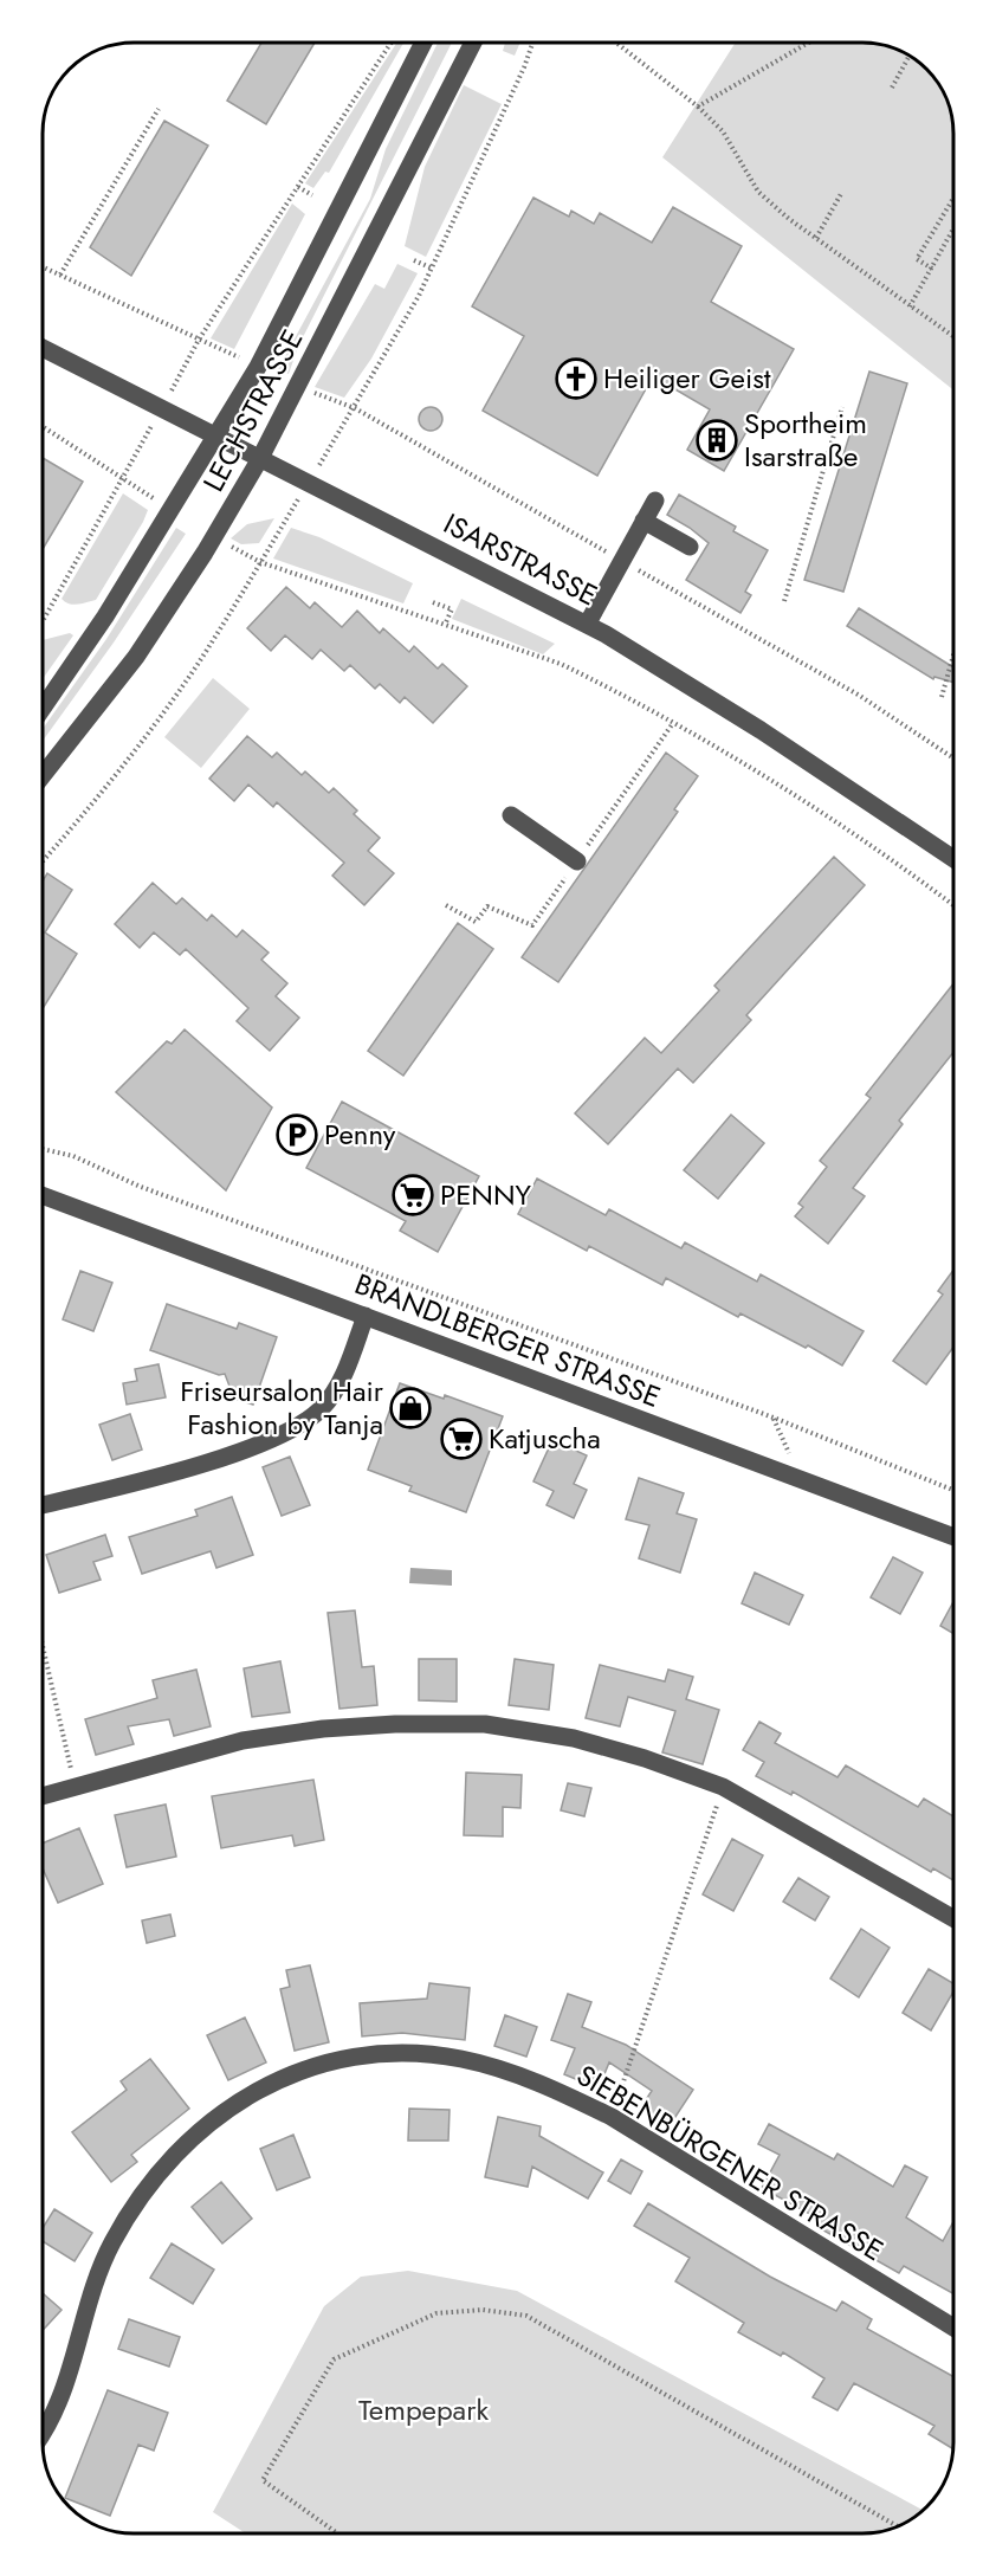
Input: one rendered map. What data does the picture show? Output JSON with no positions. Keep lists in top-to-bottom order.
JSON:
{
  "streets": {
    "street": [
      "LECHSTRASSE",
      "ISARSTRASSE",
      "BRANDLBERGER STRASSE",
      "SIEBENBÜRGENER STRASSE"
    ]
  },
  "crossings": [
    ["LECHSTRASSE", "ISARSTRASSE"]
  ],
  "parks": ["Tempepark"],
  "places": {
    "church": ["Heiliger Geist"],
    "building": ["Sportheim Isarstraße"],
    "parking": ["Penny"],
    "supermarket": ["PENNY", "Katjuscha"],
    "shop": ["Friseursalon Hair Fashion by Tanja"]
  }
}
